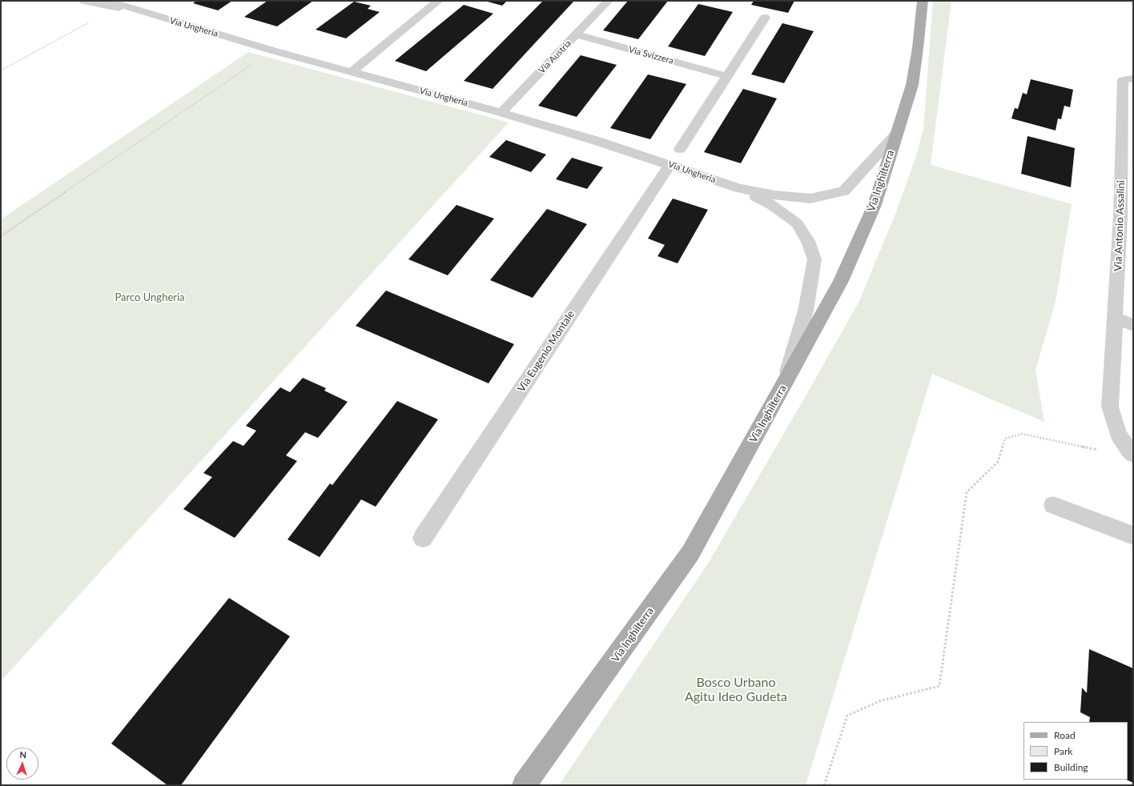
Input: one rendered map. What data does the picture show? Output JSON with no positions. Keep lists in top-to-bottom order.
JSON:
{
  "streets": {
    "main road": ["Via Inghilterra"],
    "street": [
      "Via Ungheria",
      "Via Svizzera",
      "Via Austria",
      "Via Antonio Assalini",
      "Via Eugenio Montale"
    ]
  },
  "crossings": [
    ["Via Ungheria", "Via Austria"],
    ["Via Ungheria", "Via Inghilterra"],
    ["Via Ungheria", "Via Eugenio Montale"],
    ["Via Svizzera", "Via Austria"]
  ],
  "parks": ["Parco Ungheria", "Bosco Urbano Agitu Ideo Gudeta"],
  "legend": ["Road", "Park", "Building"],
  "north": "top"
}
